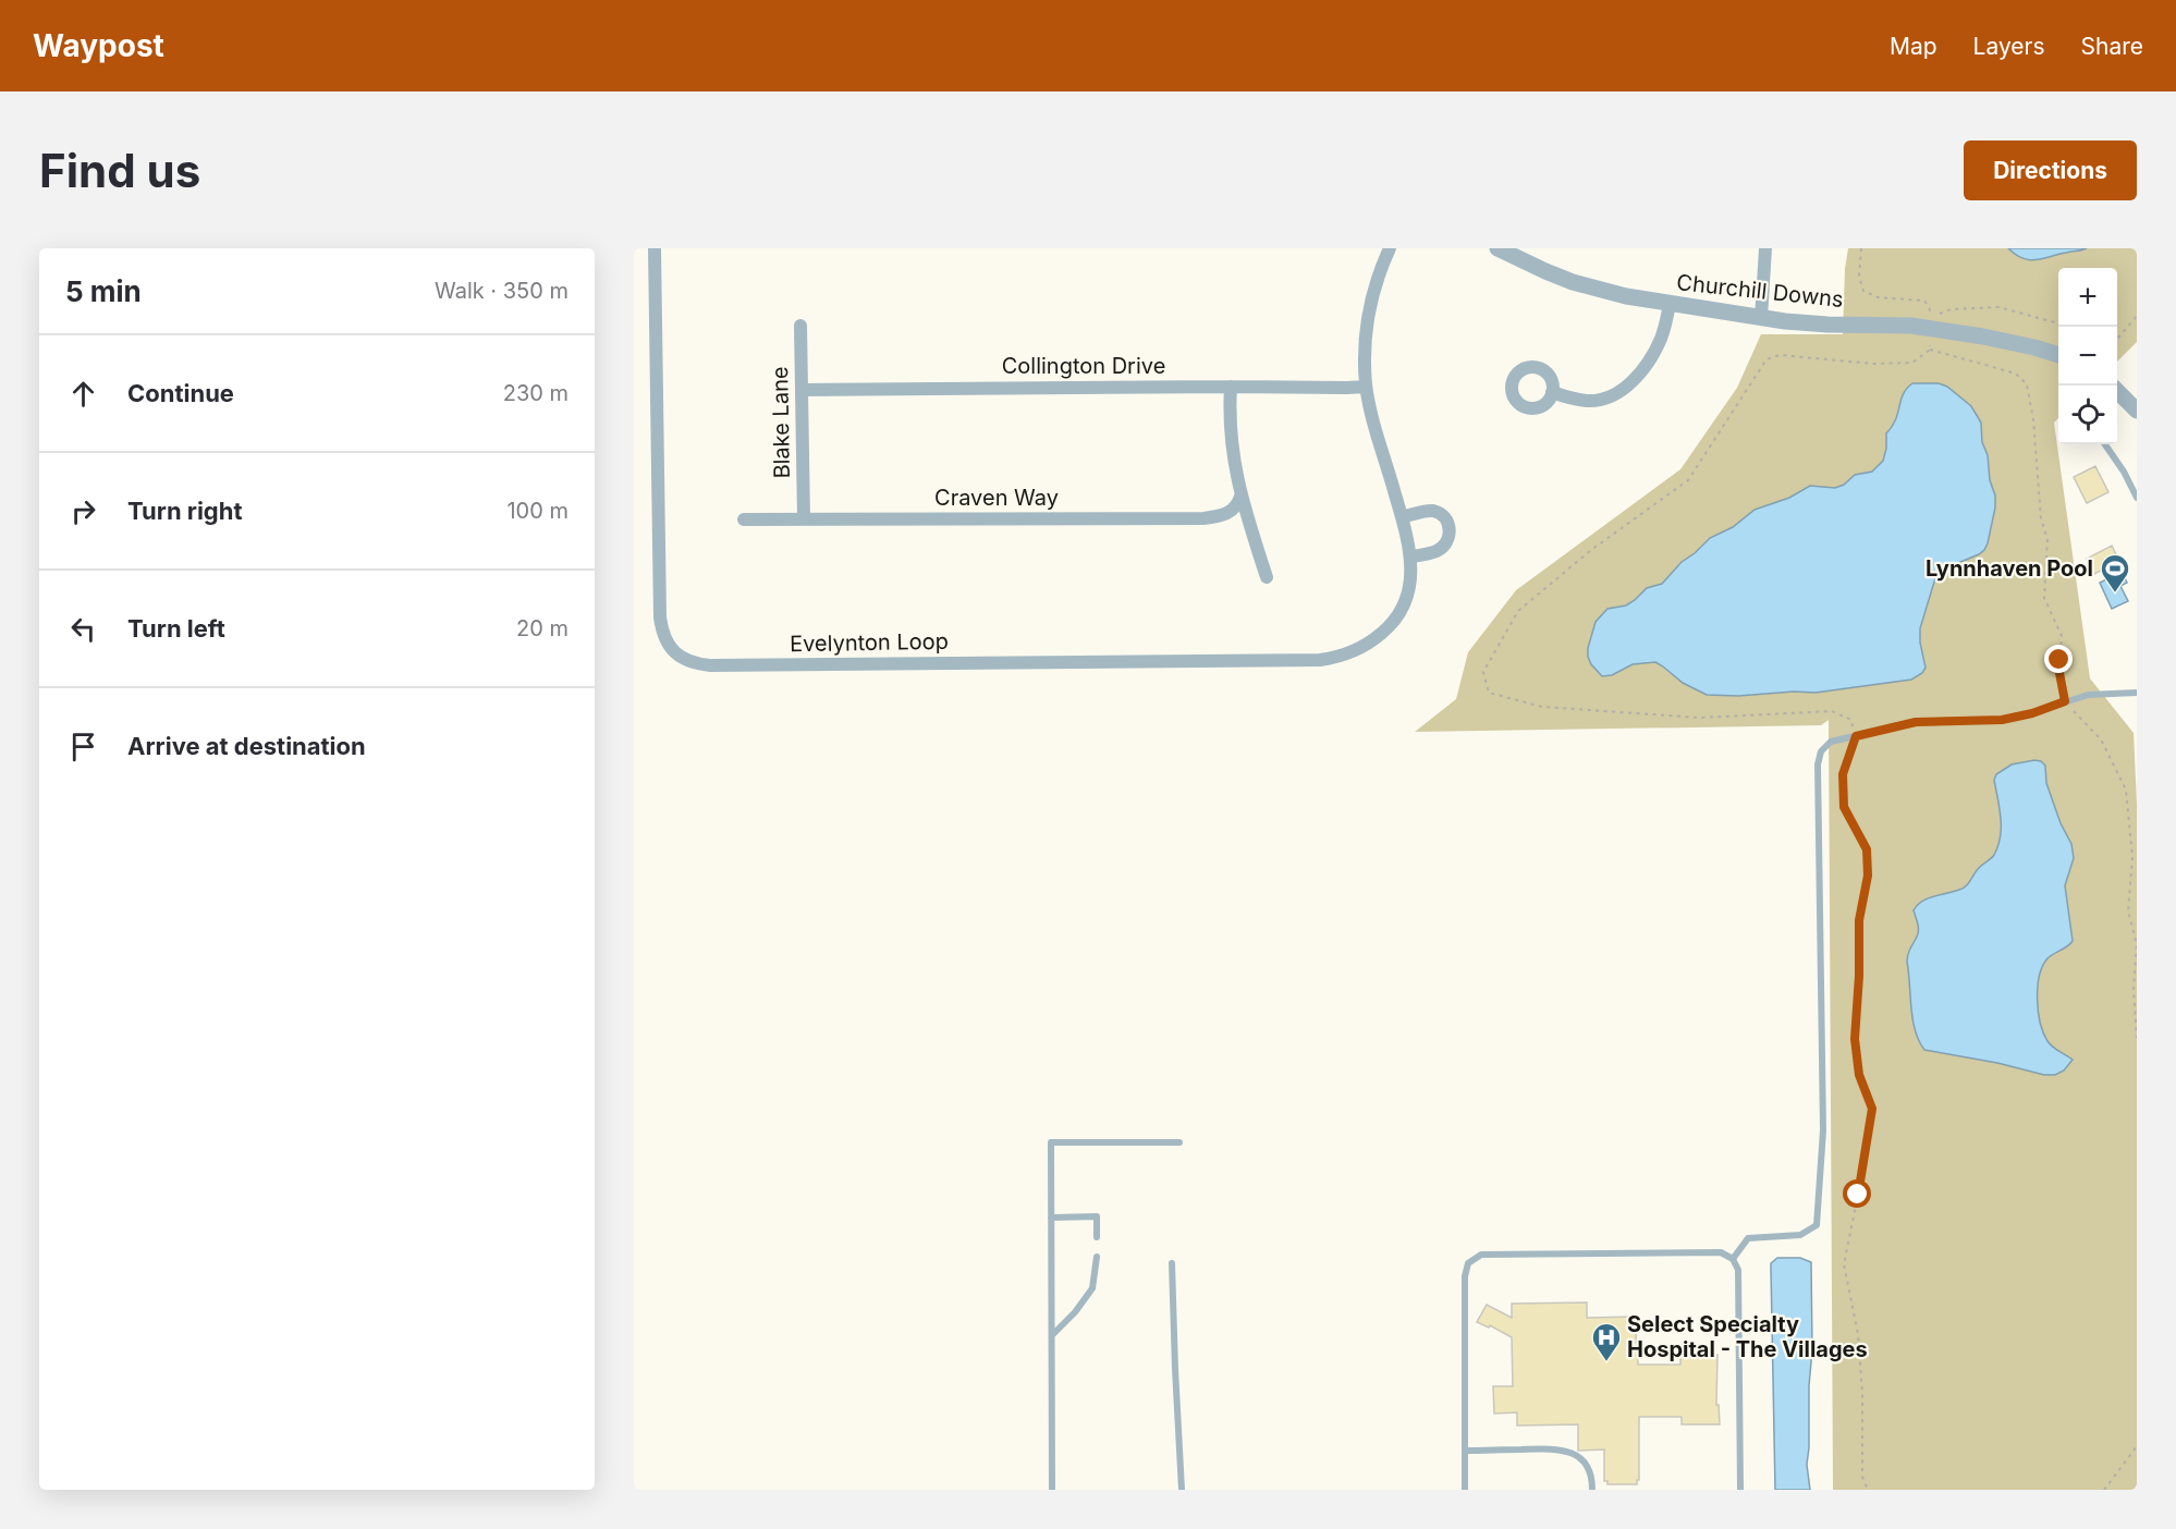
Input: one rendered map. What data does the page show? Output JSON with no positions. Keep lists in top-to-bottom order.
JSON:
{
  "streets": {
    "street": [
      "Churchill Downs",
      "Collington Drive",
      "Blake Lane",
      "Craven Way",
      "Evelynton Loop"
    ]
  },
  "crossings": [
    ["Collington Drive", "Blake Lane"],
    ["Collington Drive", "Evelynton Loop"],
    ["Blake Lane", "Craven Way"]
  ],
  "places": {
    "sports": ["Lynnhaven Pool"],
    "hospital": ["Select Specialty Hospital - The Villages"]
  },
  "page": {
    "header": "Waypost",
    "nav": ["Map", "Layers", "Share"],
    "buttons": "Directions",
    "title": "Find us",
    "heading": ["5 min", "Walk · 350 m"],
    "map_buttons": ["+", "−"],
    "list": [
      ["Continue", "230 m"],
      ["Turn right", "100 m"],
      ["Turn left", "20 m"],
      "Arrive at destination"
    ]
  }
}
